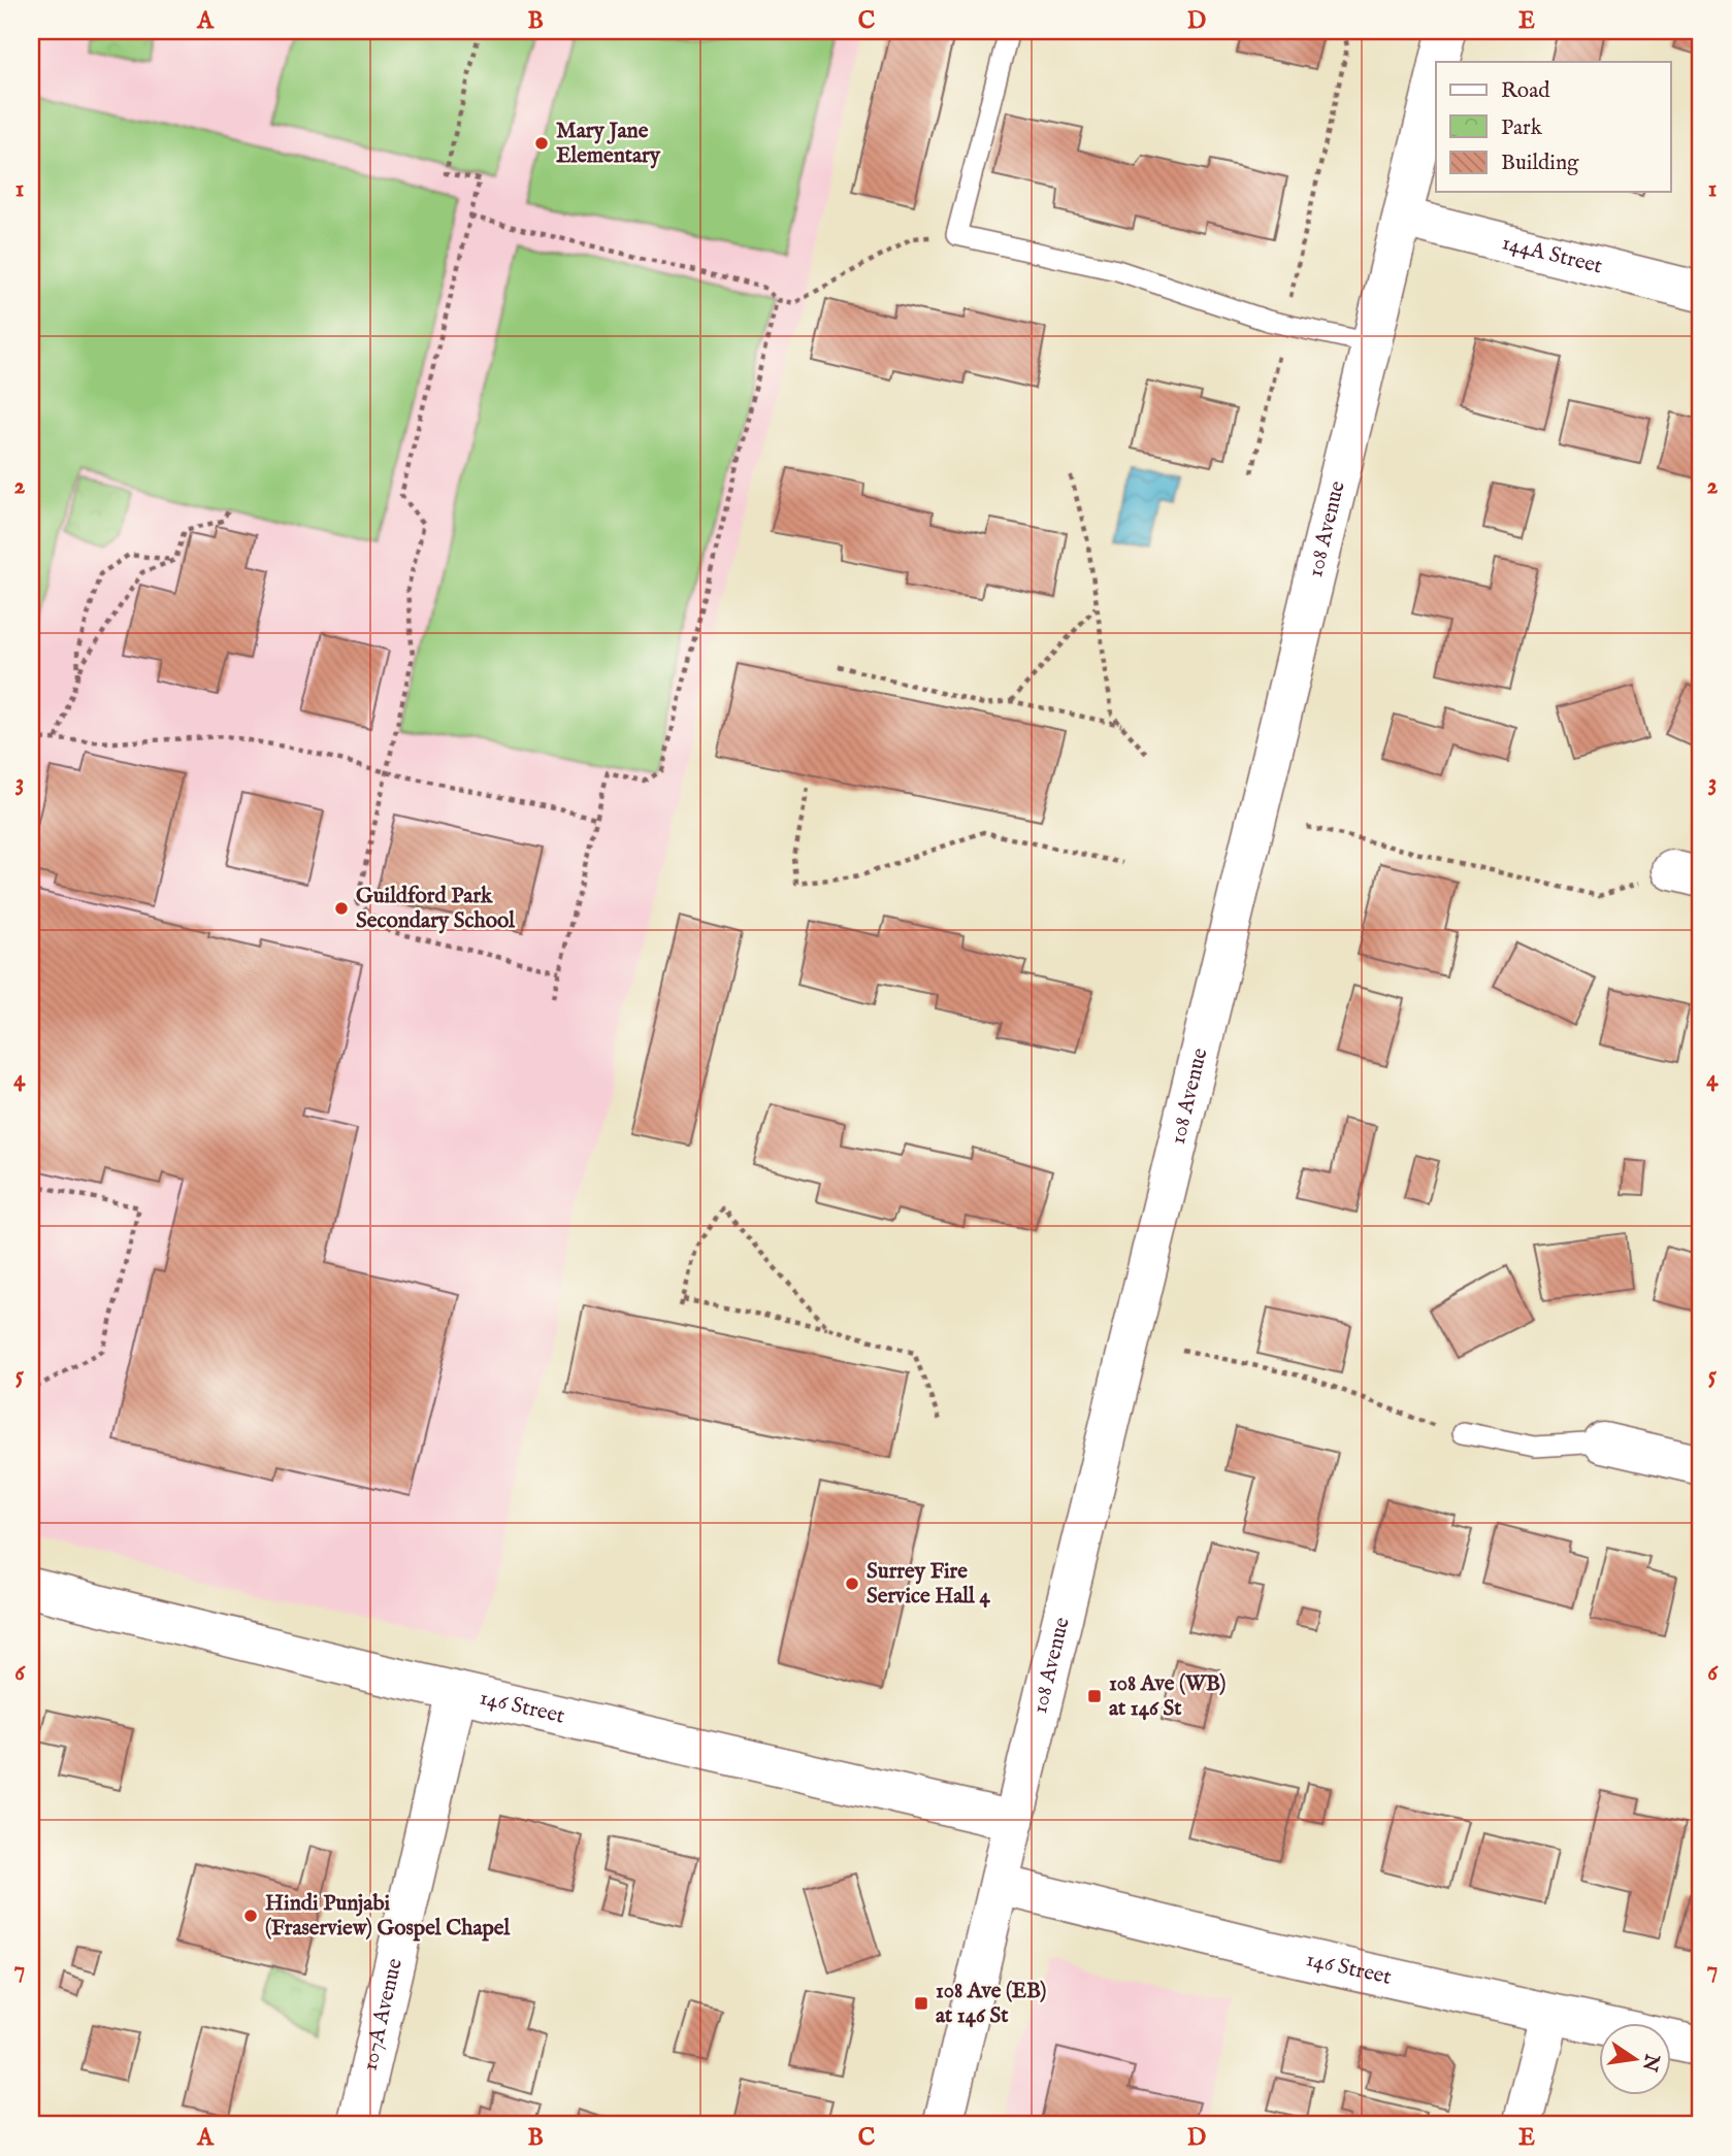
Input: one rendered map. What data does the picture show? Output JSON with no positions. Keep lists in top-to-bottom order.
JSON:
{
  "streets": {
    "street": [
      "144A Street",
      "108 Avenue",
      "146 Street",
      "107A Avenue"
    ]
  },
  "crossings": [
    ["144A Street", "108 Avenue"],
    ["108 Avenue", "146 Street"],
    ["146 Street", "107A Avenue"]
  ],
  "places": {
    "other": [
      "Mary Jane Elementary",
      "Guildford Park Secondary School",
      "Surrey Fire Service Hall 4",
      "Hindi Punjabi (Fraserview) Gospel Chapel"
    ],
    "transit": ["108 Ave (WB) at 146 St", "108 Ave (EB) at 146 St"]
  },
  "legend": ["Road", "Park", "Building"],
  "north": "right",
  "grid": {
    "columns": [
      "A",
      "B",
      "C",
      "D",
      "E"
    ],
    "rows": [
      "1",
      "2",
      "3",
      "4",
      "5",
      "6",
      "7"
    ]
  }
}
